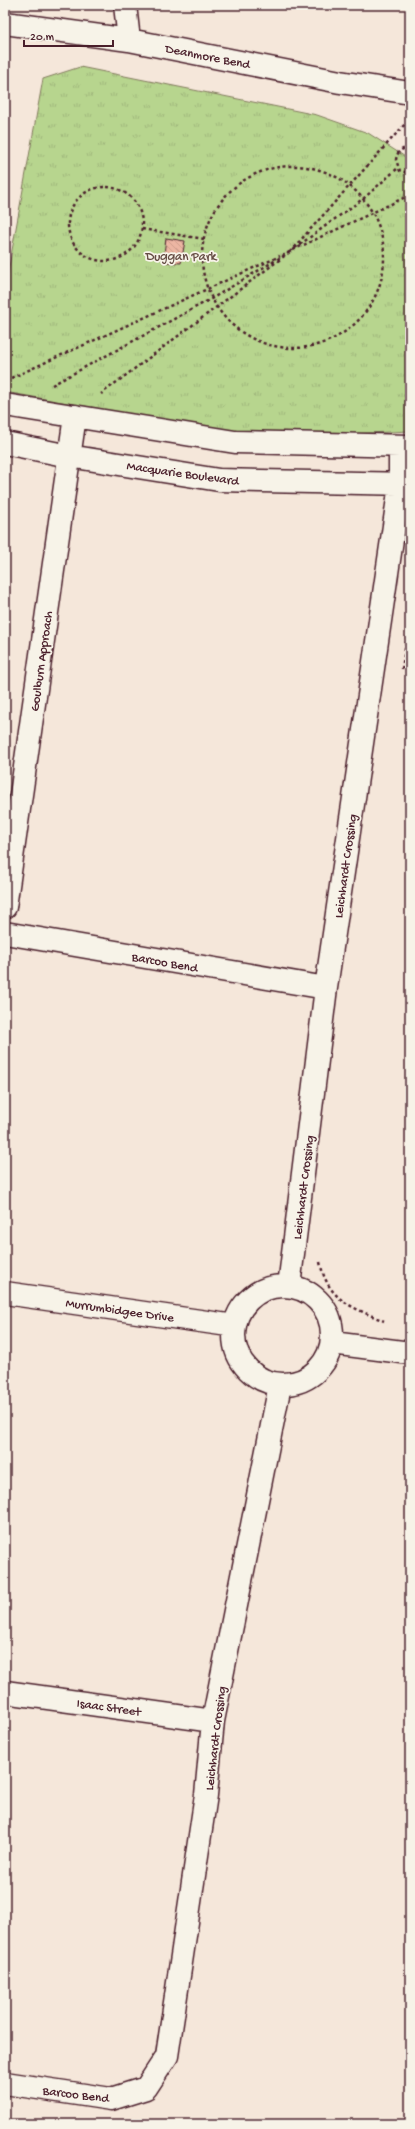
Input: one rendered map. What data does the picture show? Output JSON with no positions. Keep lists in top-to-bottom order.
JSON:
{
  "streets": {
    "street": [
      "Deanmore Bend",
      "Macquarie Boulevard",
      "Goulburn Approach",
      "Leichhardt Crossing",
      "Barcoo Bend",
      "Murrumbidgee Drive",
      "Isaac Street"
    ]
  },
  "crossings": [
    ["Macquarie Boulevard", "Goulburn Approach"],
    ["Macquarie Boulevard", "Leichhardt Crossing"],
    ["Leichhardt Crossing", "Barcoo Bend"],
    ["Leichhardt Crossing", "Murrumbidgee Drive"],
    ["Leichhardt Crossing", "Isaac Street"]
  ],
  "parks": ["Duggan Park"],
  "scale_bar": "20 m"
}
